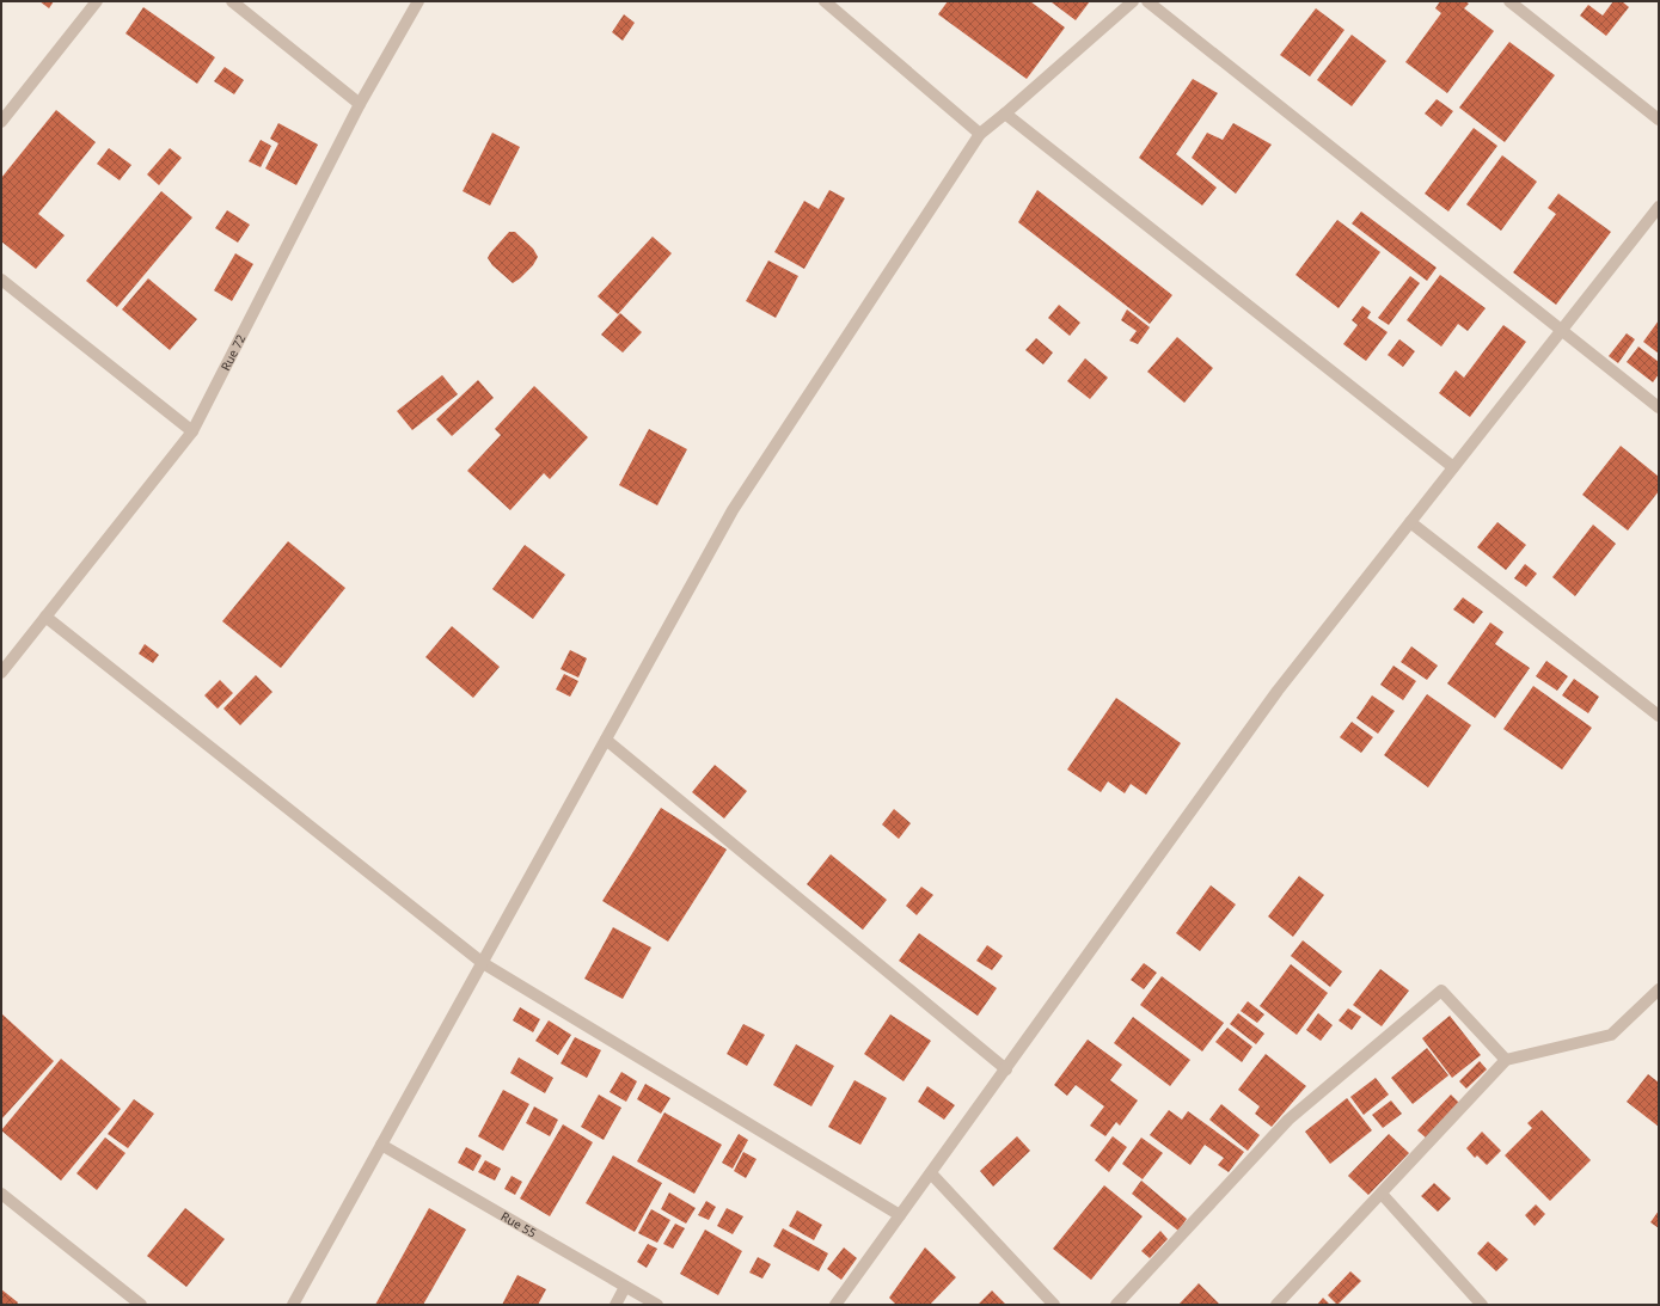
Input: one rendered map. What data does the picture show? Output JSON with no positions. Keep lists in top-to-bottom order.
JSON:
{
  "streets": {
    "street": ["Rue 72", "Rue 55"]
  }
}
